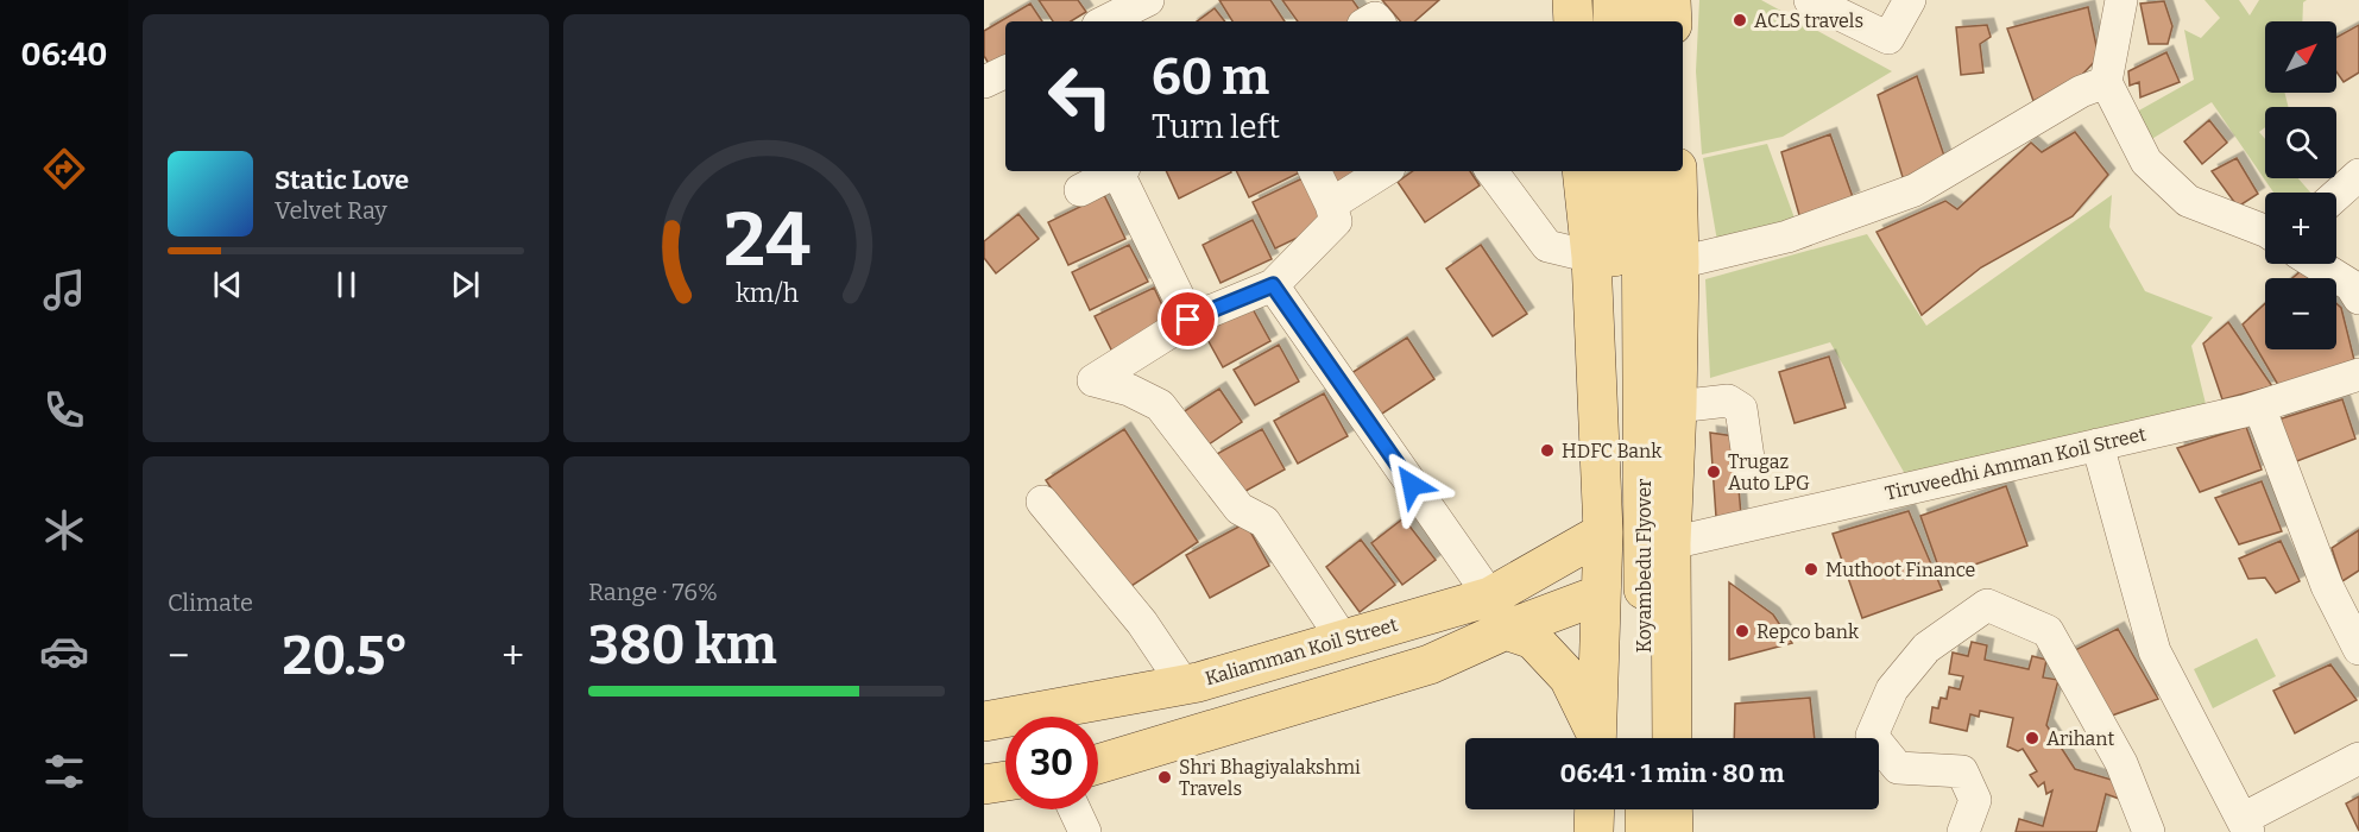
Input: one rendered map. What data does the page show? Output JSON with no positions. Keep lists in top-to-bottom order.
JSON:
{
  "streets": {
    "main road": ["Koyambedu Flyover", "Kaliamman Koil Street"],
    "street": ["Tiruveedhi Amman Koil Street"]
  },
  "places": [
    "ACLS travels",
    "HDFC Bank",
    "Trugaz Auto LPG",
    "Muthoot Finance",
    "Repco bank",
    "Arihant",
    "Shri Bhagiyalakshmi Travels"
  ],
  "north": "top right",
  "page": {
    "tabs": "06:40",
    "map_buttons": ["+", "−"],
    "turn": ["60 m", "Turn left"],
    "song": ["Static Love", "Velvet Ray"],
    "tile": [
      "Climate",
      ["Range · 76%", "380 km"]
    ],
    "heat": ["−", "20.5°", "+"],
    "limit": "30",
    "trip": "06:41 · 1 min · 80 m",
    "gauge": ["24", "km/h"]
  }
}
